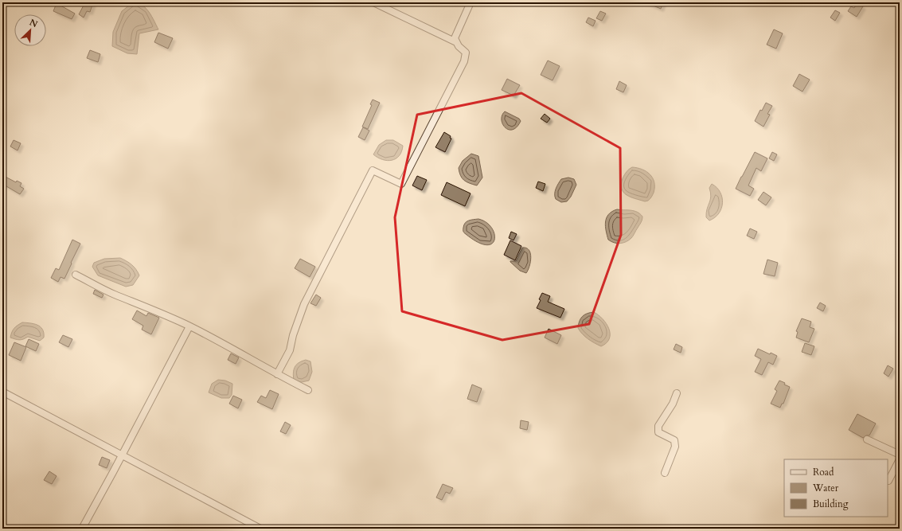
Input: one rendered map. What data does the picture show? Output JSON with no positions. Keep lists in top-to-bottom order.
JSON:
{
  "legend": ["Road", "Water", "Building"],
  "north": "top right"
}
